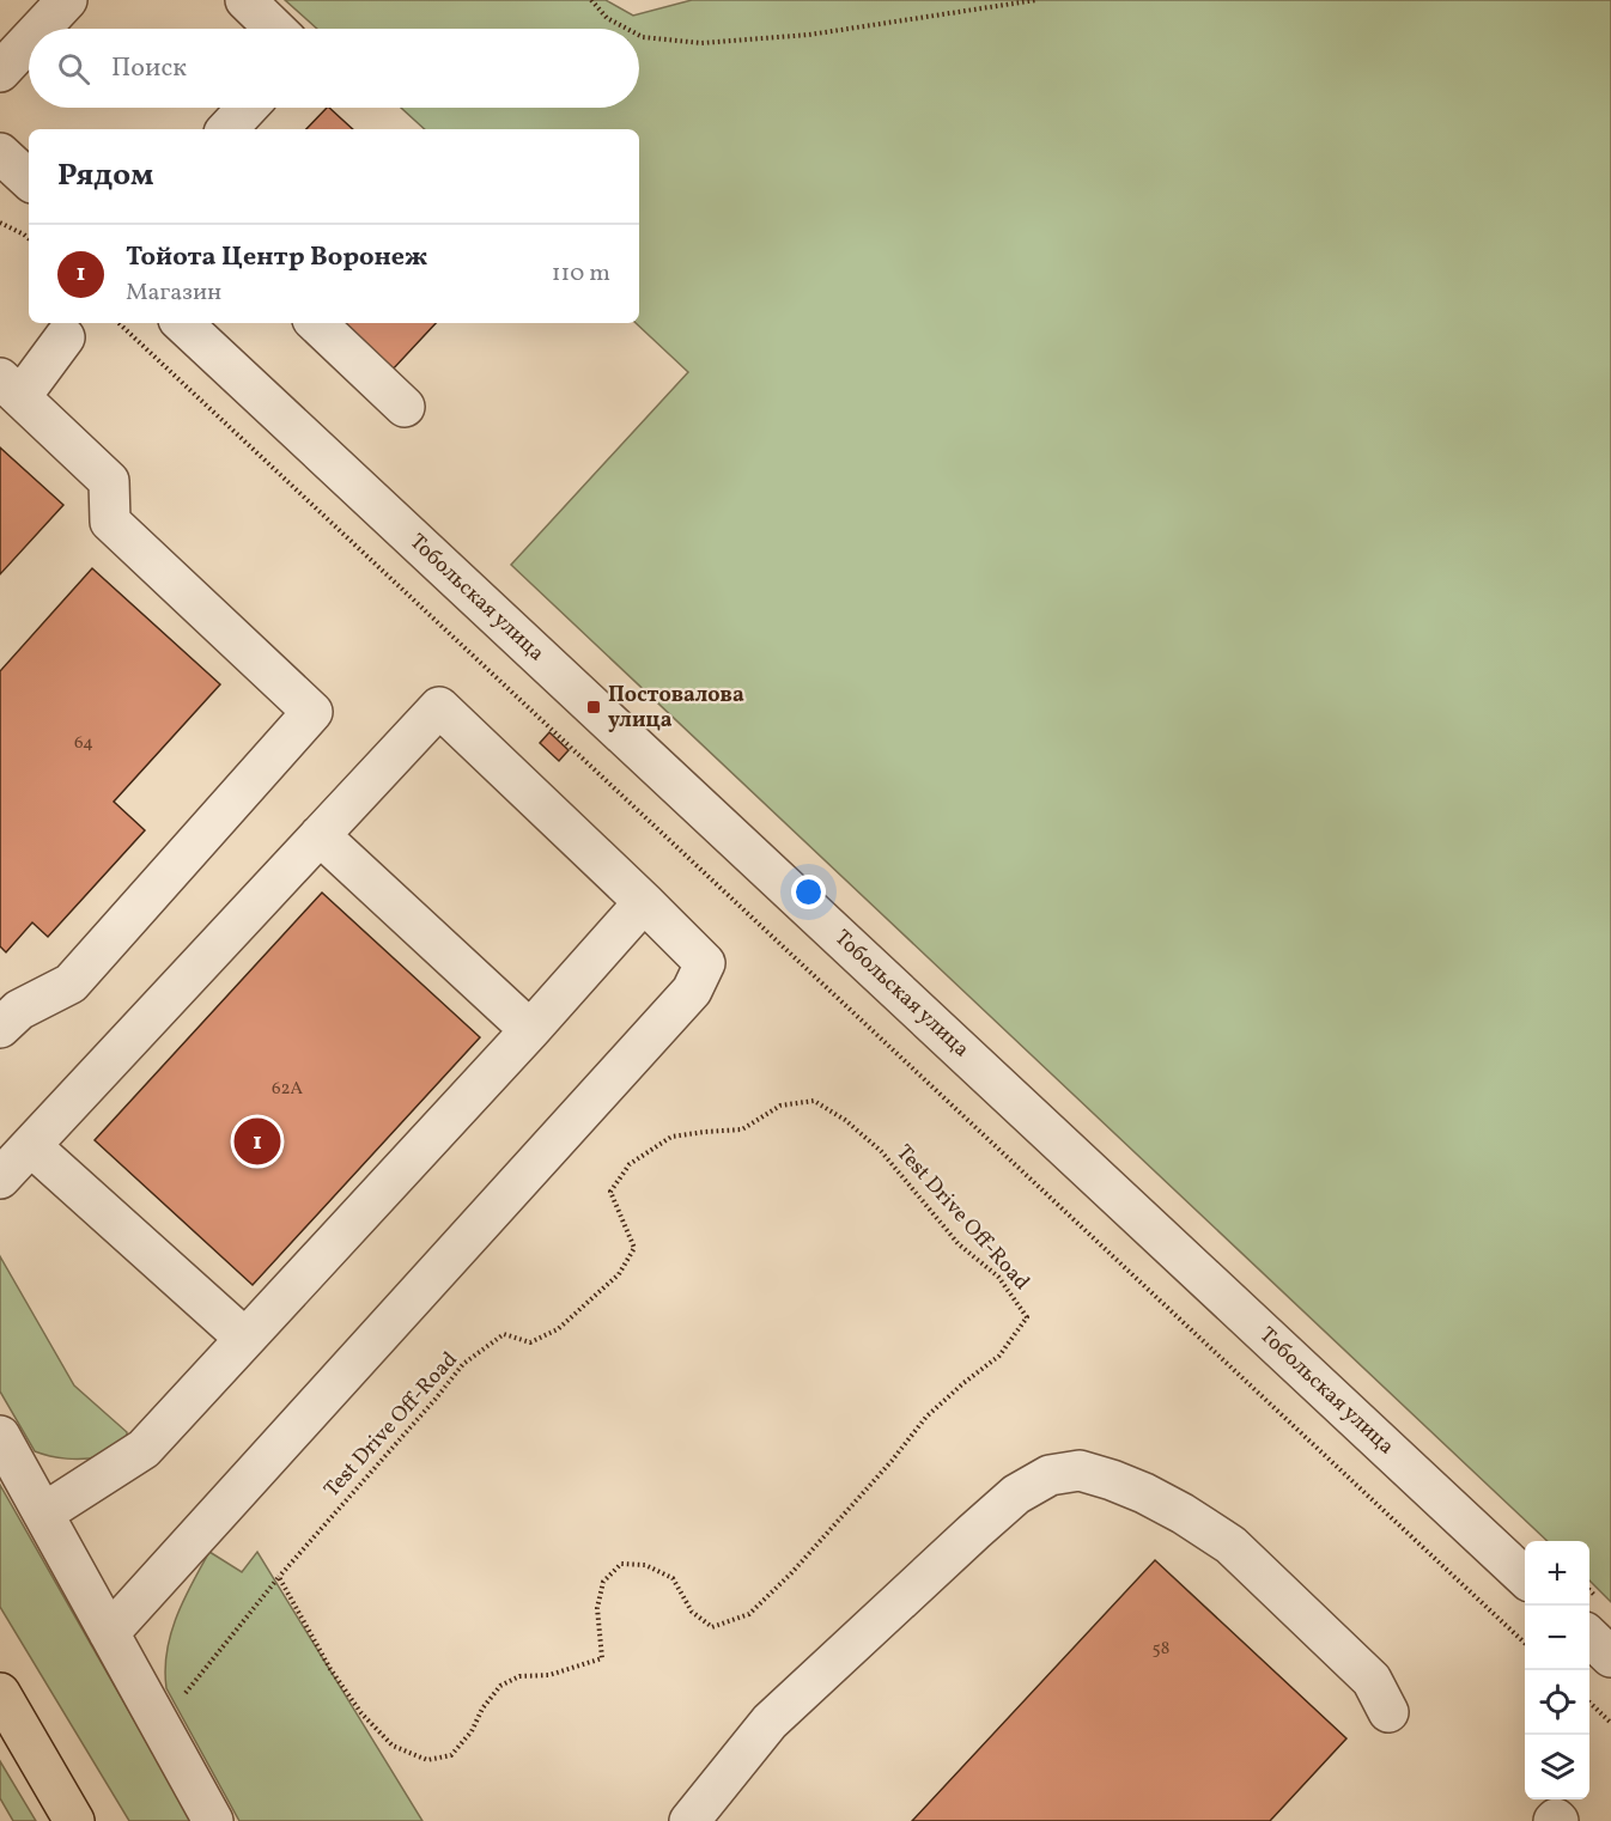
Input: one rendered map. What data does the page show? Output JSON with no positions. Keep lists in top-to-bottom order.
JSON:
{
  "streets": {
    "street": ["Тобольская улица"],
    "path": ["Test Drive Off-Road"]
  },
  "places": {
    "transit": ["Постовалова улица"]
  },
  "house_numbers": ["64", "62А", "58"],
  "page": {
    "search": "Поиск",
    "heading": "Рядом",
    "list": [
      {
        "mark": "1",
        "name": "Тойота Центр Воронеж",
        "note": "Магазин",
        "value": "110 m"
      }
    ],
    "pins": "1",
    "map_buttons": ["+", "−"]
  }
}
